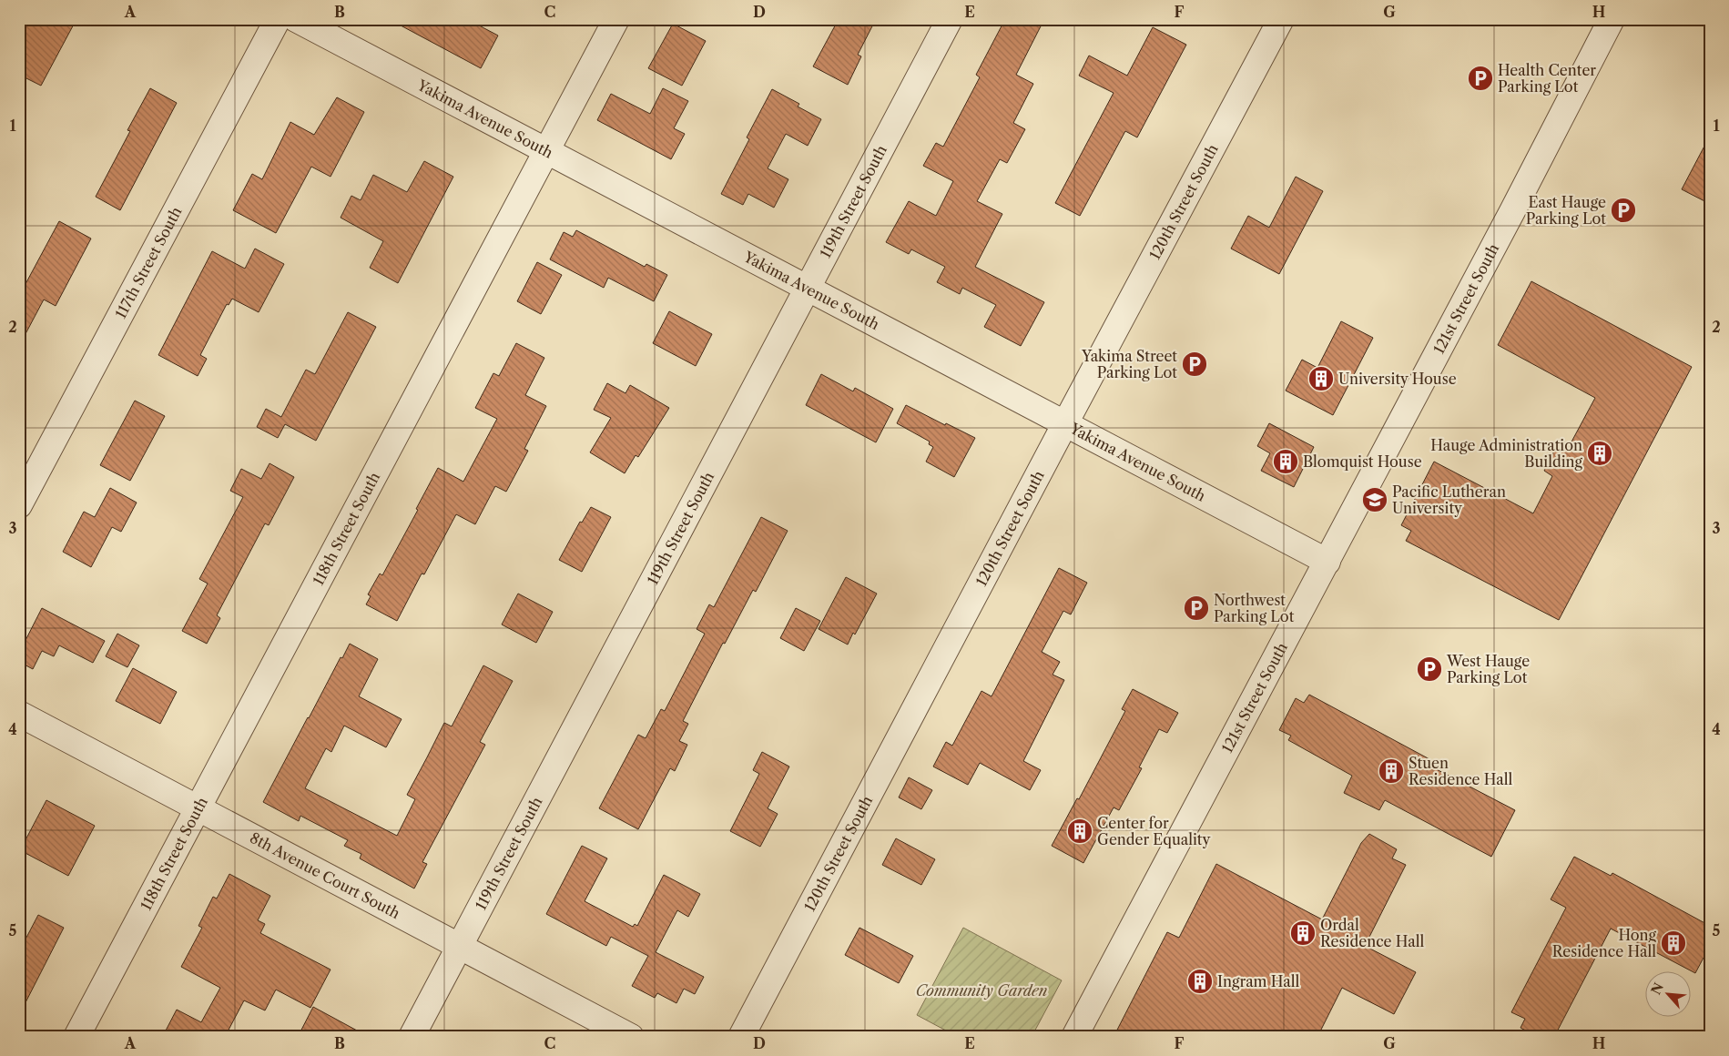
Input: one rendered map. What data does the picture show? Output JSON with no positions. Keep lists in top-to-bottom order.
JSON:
{
  "streets": {
    "street": [
      "Yakima Avenue South",
      "119th Street South",
      "120th Street South",
      "117th Street South",
      "121st Street South",
      "118th Street South",
      "8th Avenue Court South"
    ]
  },
  "crossings": [
    ["Yakima Avenue South", "119th Street South"],
    ["Yakima Avenue South", "120th Street South"],
    ["Yakima Avenue South", "121st Street South"],
    ["Yakima Avenue South", "118th Street South"],
    ["119th Street South", "8th Avenue Court South"],
    ["118th Street South", "8th Avenue Court South"]
  ],
  "parks": ["Community Garden"],
  "places": {
    "parking": [
      "Health Center Parking Lot",
      "East Hauge Parking Lot",
      "Yakima Street Parking Lot",
      "Northwest Parking Lot",
      "West Hauge Parking Lot"
    ],
    "building": [
      "University House",
      "Hauge Administration Building",
      "Blomquist House",
      "Stuen Residence Hall",
      "Center for Gender Equality",
      "Ordal Residence Hall",
      "Hong Residence Hall",
      "Ingram Hall"
    ],
    "school or university": ["Pacific Lutheran University"]
  },
  "north": "top left",
  "grid": {
    "columns": [
      "A",
      "B",
      "C",
      "D",
      "E",
      "F",
      "G",
      "H"
    ],
    "rows": [
      "1",
      "2",
      "3",
      "4",
      "5"
    ]
  }
}
